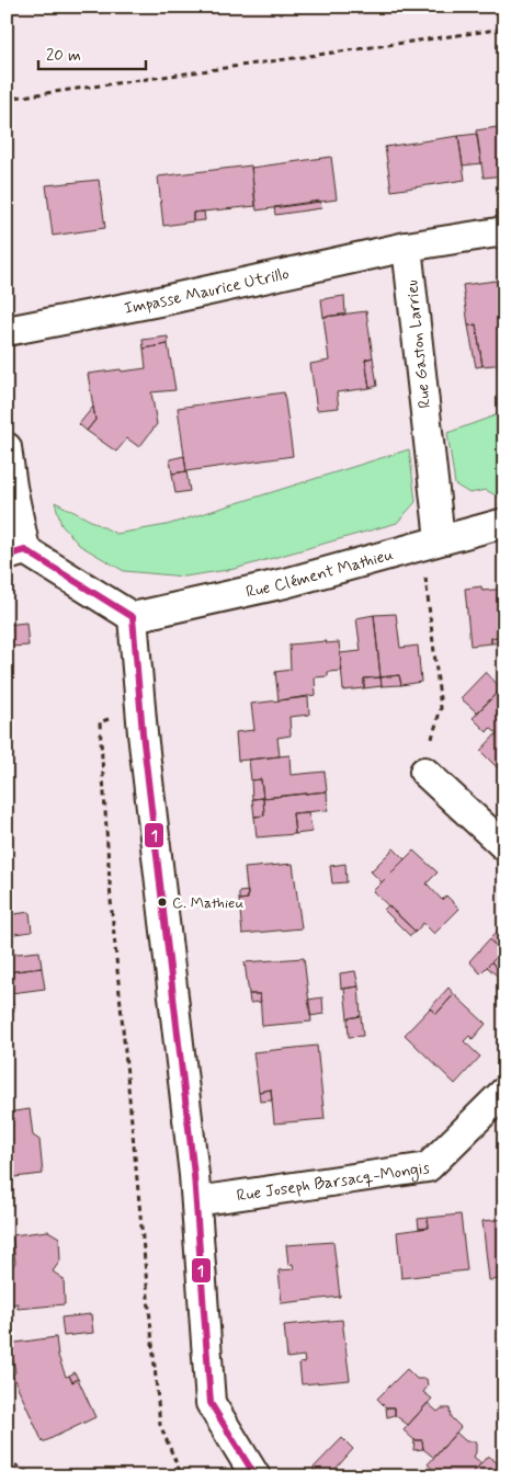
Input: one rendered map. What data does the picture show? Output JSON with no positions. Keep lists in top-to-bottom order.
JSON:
{
  "streets": {
    "street": [
      "Impasse Maurice Utrillo",
      "Rue Gaston Larrieu",
      "Rue Clément Mathieu",
      "Rue Joseph Barsacq-Mongis"
    ]
  },
  "crossings": [
    ["Impasse Maurice Utrillo", "Rue Gaston Larrieu"],
    ["Rue Gaston Larrieu", "Rue Clément Mathieu"]
  ],
  "places": ["C. Mathieu"],
  "lines": ["transit line 1"],
  "scale_bar": "20 m"
}
